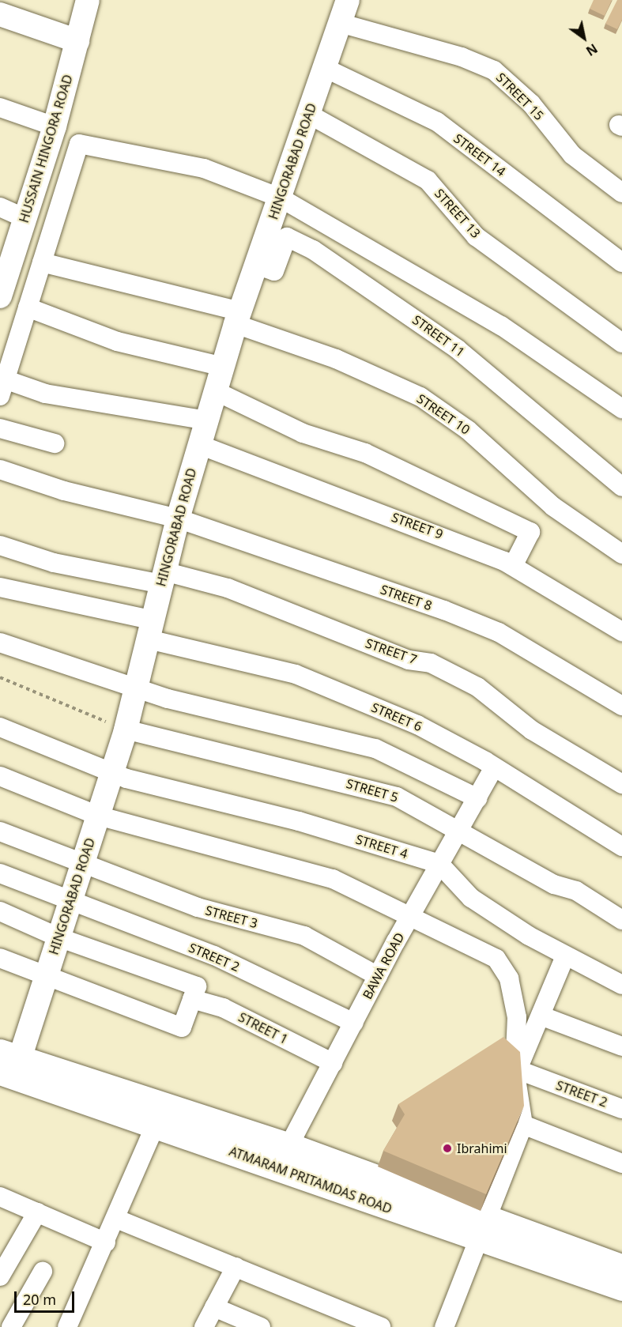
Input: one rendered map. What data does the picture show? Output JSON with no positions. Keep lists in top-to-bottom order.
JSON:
{
  "streets": {
    "main road": ["ATMARAM PRITAMDAS ROAD"],
    "street": [
      "STREET 15",
      "HUSSAIN HINGORA ROAD",
      "STREET 14",
      "HINGORABAD ROAD",
      "STREET 13",
      "STREET 11",
      "STREET 10",
      "STREET 9",
      "STREET 8",
      "STREET 7",
      "STREET 6",
      "STREET 5",
      "STREET 4",
      "STREET 3",
      "STREET 2",
      "BAWA ROAD",
      "STREET 1"
    ]
  },
  "crossings": [
    ["STREET 15", "HINGORABAD ROAD"],
    ["STREET 14", "HINGORABAD ROAD"],
    ["HINGORABAD ROAD", "STREET 13"],
    ["HINGORABAD ROAD", "STREET 11"],
    ["HINGORABAD ROAD", "STREET 10"],
    ["HINGORABAD ROAD", "STREET 9"],
    ["HINGORABAD ROAD", "STREET 8"],
    ["HINGORABAD ROAD", "STREET 7"],
    ["HINGORABAD ROAD", "STREET 6"],
    ["HINGORABAD ROAD", "STREET 5"],
    ["HINGORABAD ROAD", "STREET 4"],
    ["HINGORABAD ROAD", "STREET 3"],
    ["HINGORABAD ROAD", "STREET 2"],
    ["HINGORABAD ROAD", "ATMARAM PRITAMDAS ROAD"],
    ["STREET 6", "BAWA ROAD"],
    ["STREET 5", "BAWA ROAD"],
    ["STREET 4", "BAWA ROAD"],
    ["STREET 3", "BAWA ROAD"],
    ["STREET 2", "BAWA ROAD"],
    ["BAWA ROAD", "STREET 1"],
    ["BAWA ROAD", "ATMARAM PRITAMDAS ROAD"]
  ],
  "places": ["Ibrahimi"],
  "scale_bar": "20 m",
  "north": "bottom right"
}
